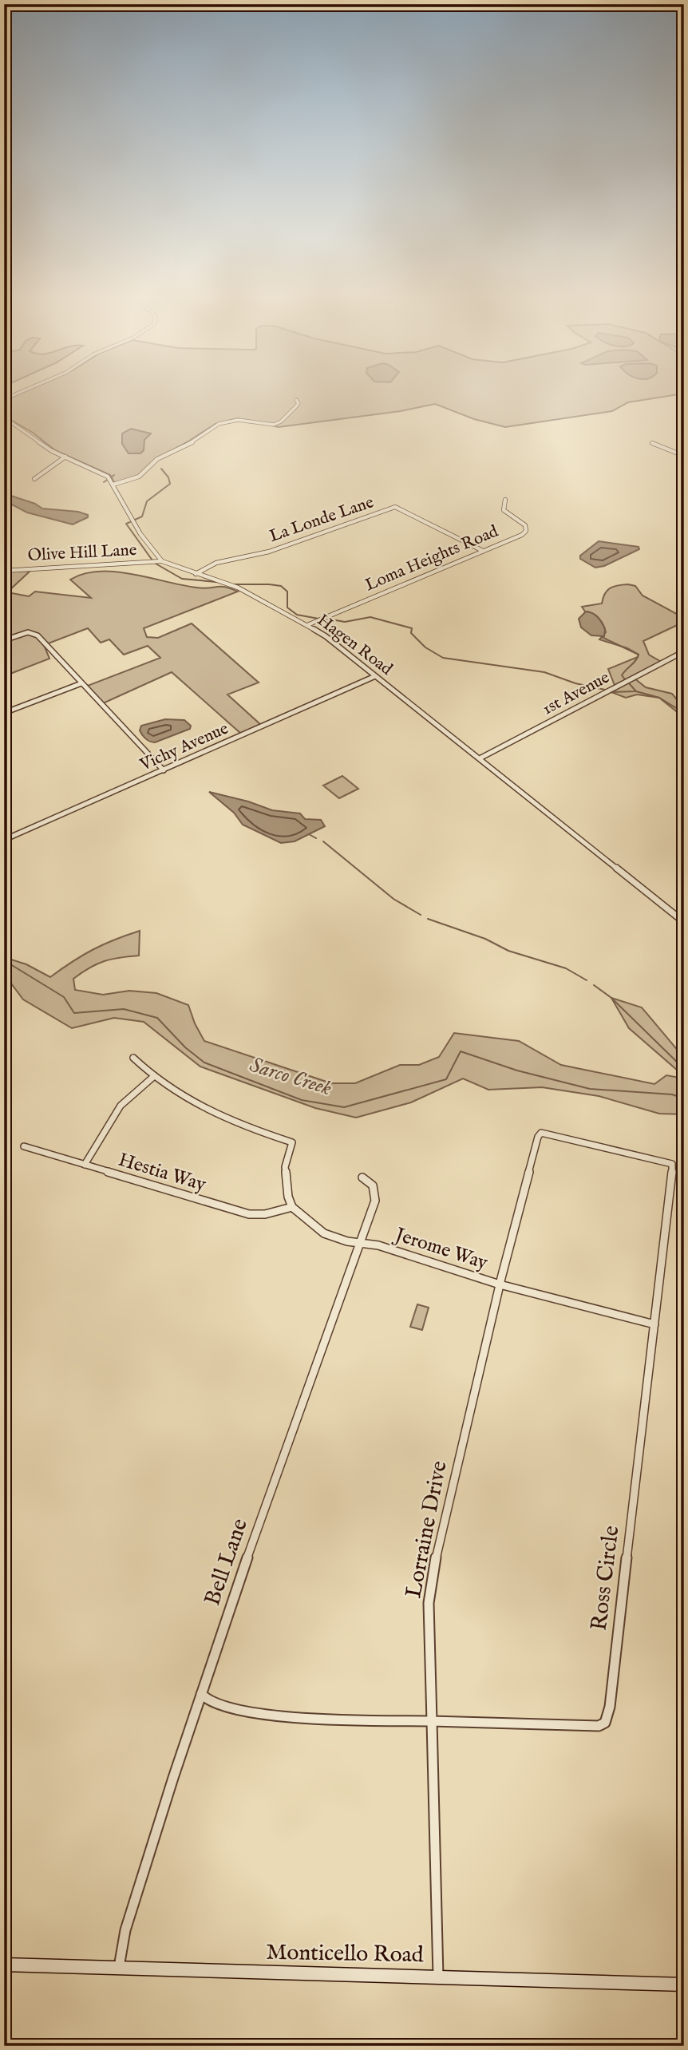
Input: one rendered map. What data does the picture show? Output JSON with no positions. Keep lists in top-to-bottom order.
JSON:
{
  "streets": {
    "main road": ["Monticello Road"],
    "street": [
      "La Londe Lane",
      "Olive Hill Lane",
      "Loma Heights Road",
      "Hagen Road",
      "1st Avenue",
      "Vichy Avenue",
      "Hestia Way",
      "Jerome Way",
      "Lorraine Drive",
      "Bell Lane",
      "Ross Circle"
    ]
  },
  "crossings": [
    ["La Londe Lane", "Loma Heights Road"],
    ["La Londe Lane", "Hagen Road"],
    ["Olive Hill Lane", "Hagen Road"],
    ["Loma Heights Road", "Hagen Road"],
    ["Hagen Road", "1st Avenue"],
    ["Hagen Road", "Vichy Avenue"],
    ["Hestia Way", "Jerome Way"],
    ["Jerome Way", "Lorraine Drive"],
    ["Jerome Way", "Bell Lane"],
    ["Jerome Way", "Ross Circle"],
    ["Lorraine Drive", "Ross Circle"],
    ["Lorraine Drive", "Monticello Road"],
    ["Bell Lane", "Ross Circle"],
    ["Bell Lane", "Monticello Road"]
  ],
  "water": ["Sarco Creek"]
}
